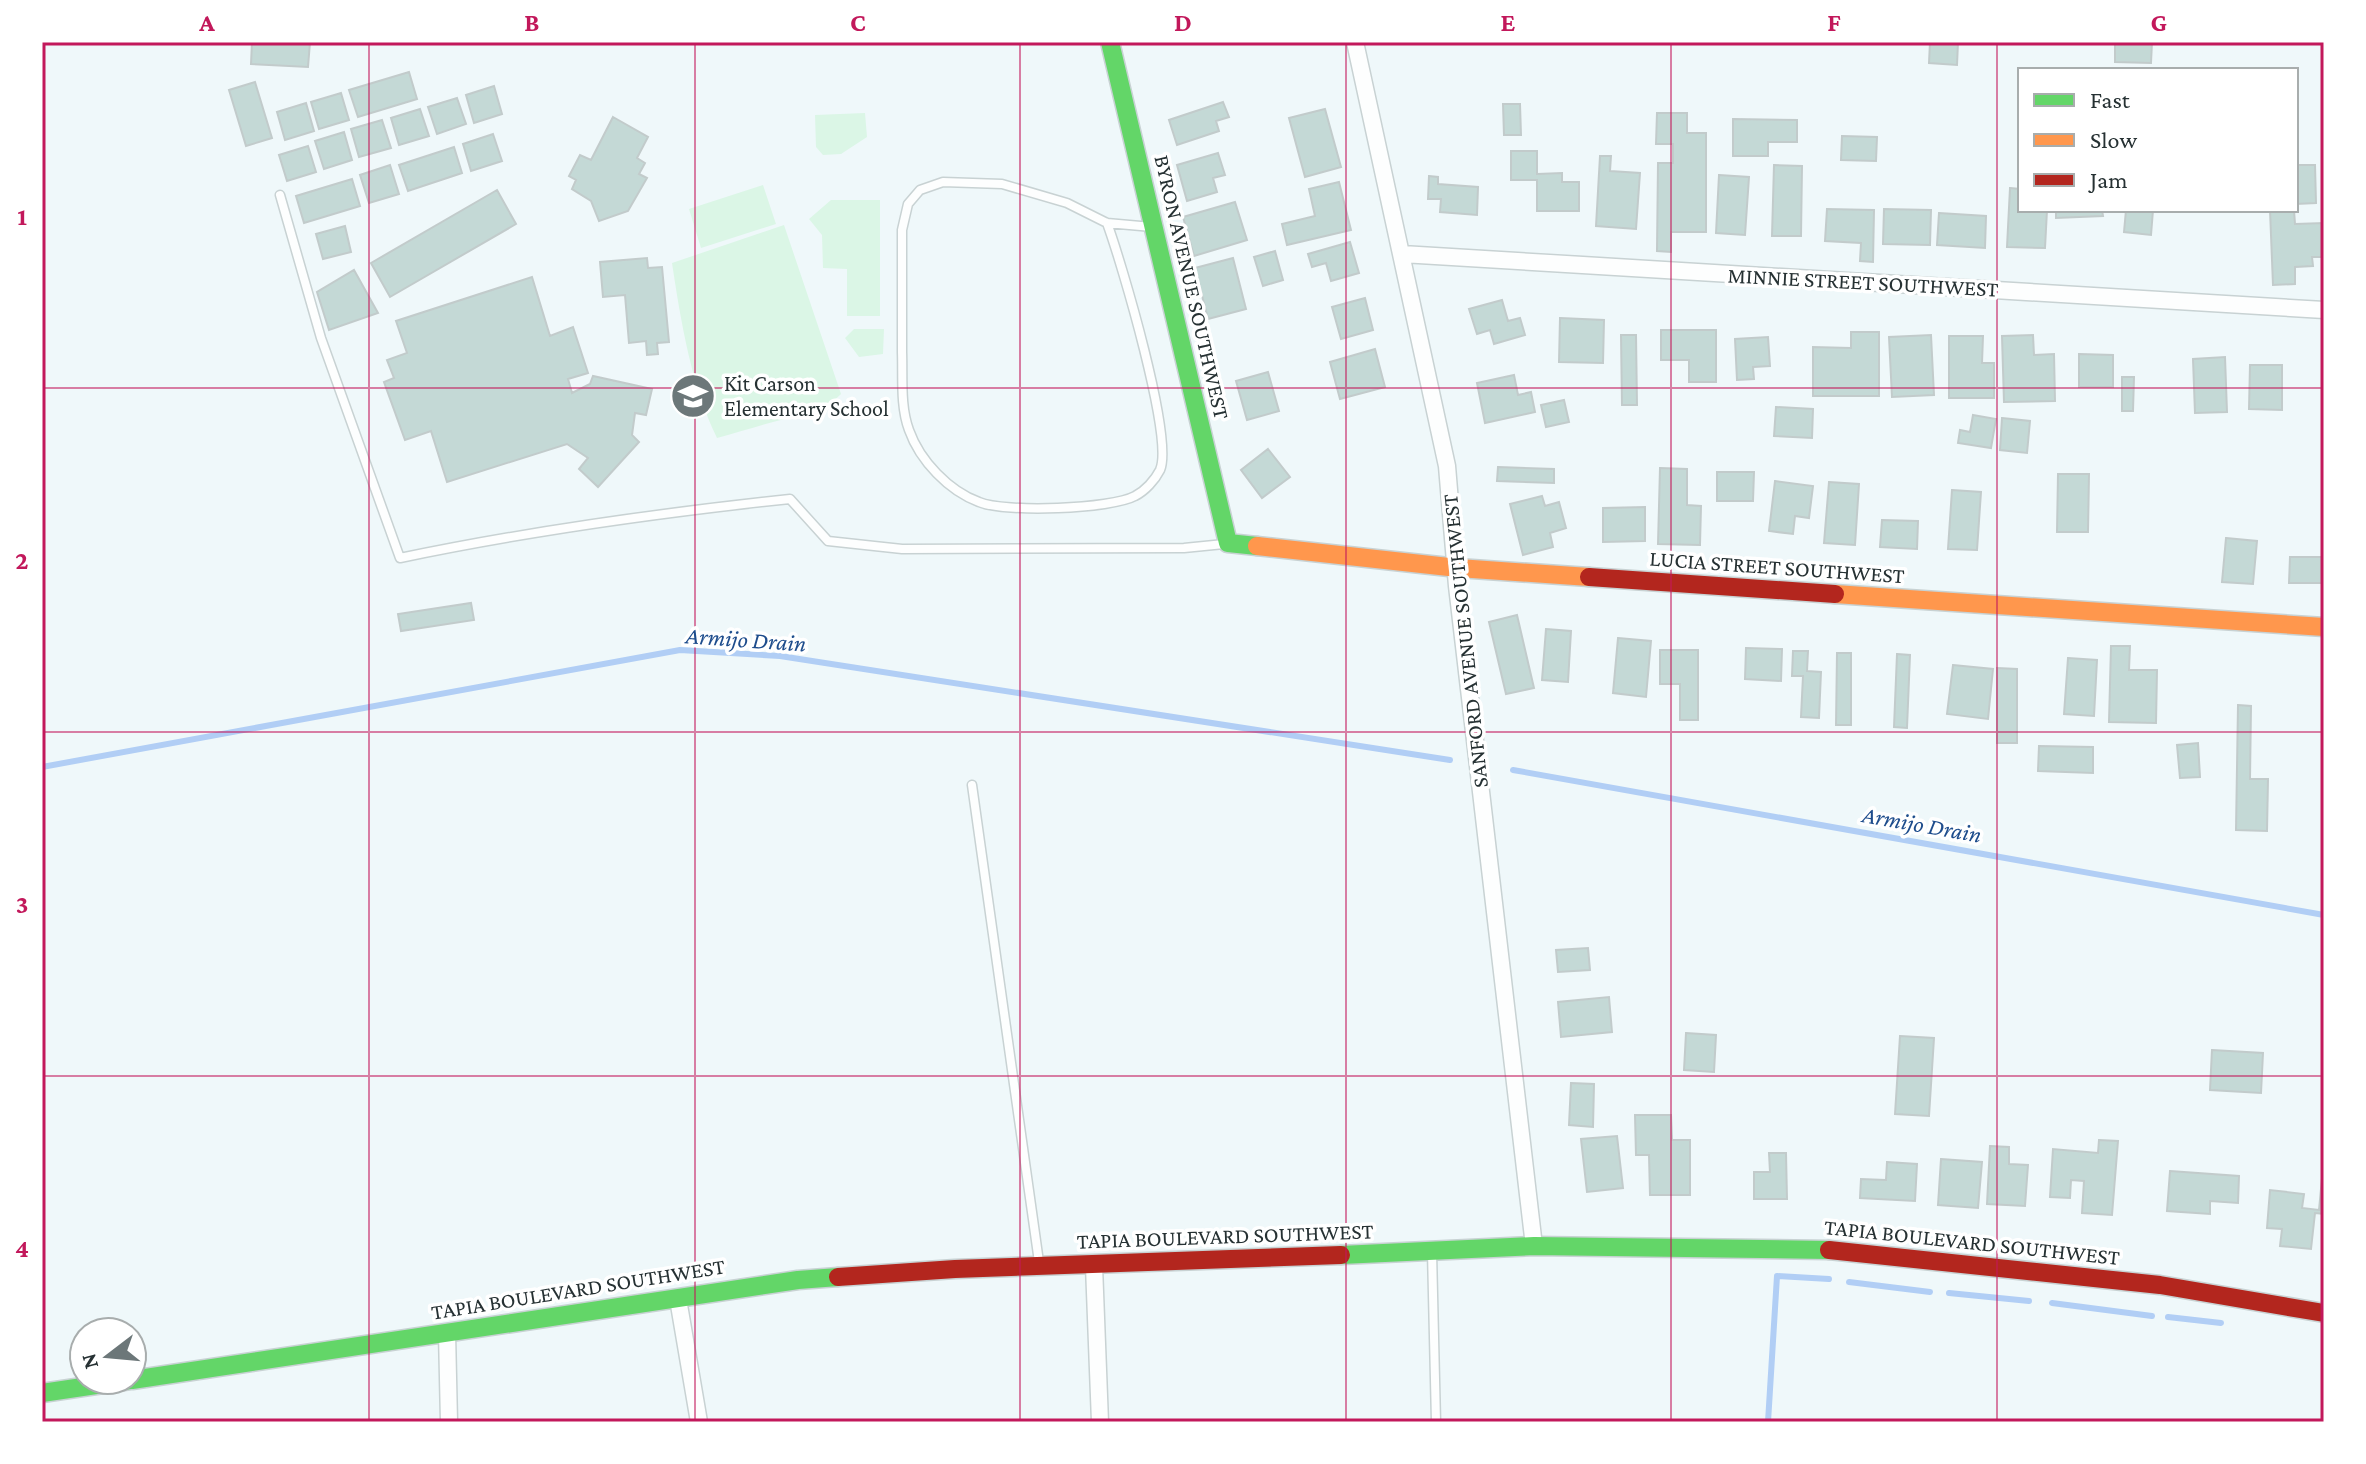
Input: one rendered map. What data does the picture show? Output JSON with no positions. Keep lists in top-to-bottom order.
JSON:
{
  "streets": {
    "street": [
      "MINNIE STREET SOUTHWEST",
      "BYRON AVENUE SOUTHWEST",
      "LUCIA STREET SOUTHWEST",
      "SANFORD AVENUE SOUTHWEST",
      "TAPIA BOULEVARD SOUTHWEST"
    ]
  },
  "crossings": [
    ["MINNIE STREET SOUTHWEST", "SANFORD AVENUE SOUTHWEST"],
    ["BYRON AVENUE SOUTHWEST", "LUCIA STREET SOUTHWEST"],
    ["LUCIA STREET SOUTHWEST", "SANFORD AVENUE SOUTHWEST"],
    ["SANFORD AVENUE SOUTHWEST", "TAPIA BOULEVARD SOUTHWEST"]
  ],
  "water": ["Armijo Drain"],
  "places": {
    "school or university": ["Kit Carson Elementary School"]
  },
  "legend": ["Fast", "Slow", "Jam"],
  "north": "left",
  "grid": {
    "columns": [
      "A",
      "B",
      "C",
      "D",
      "E",
      "F",
      "G"
    ],
    "rows": [
      "1",
      "2",
      "3",
      "4"
    ]
  }
}
